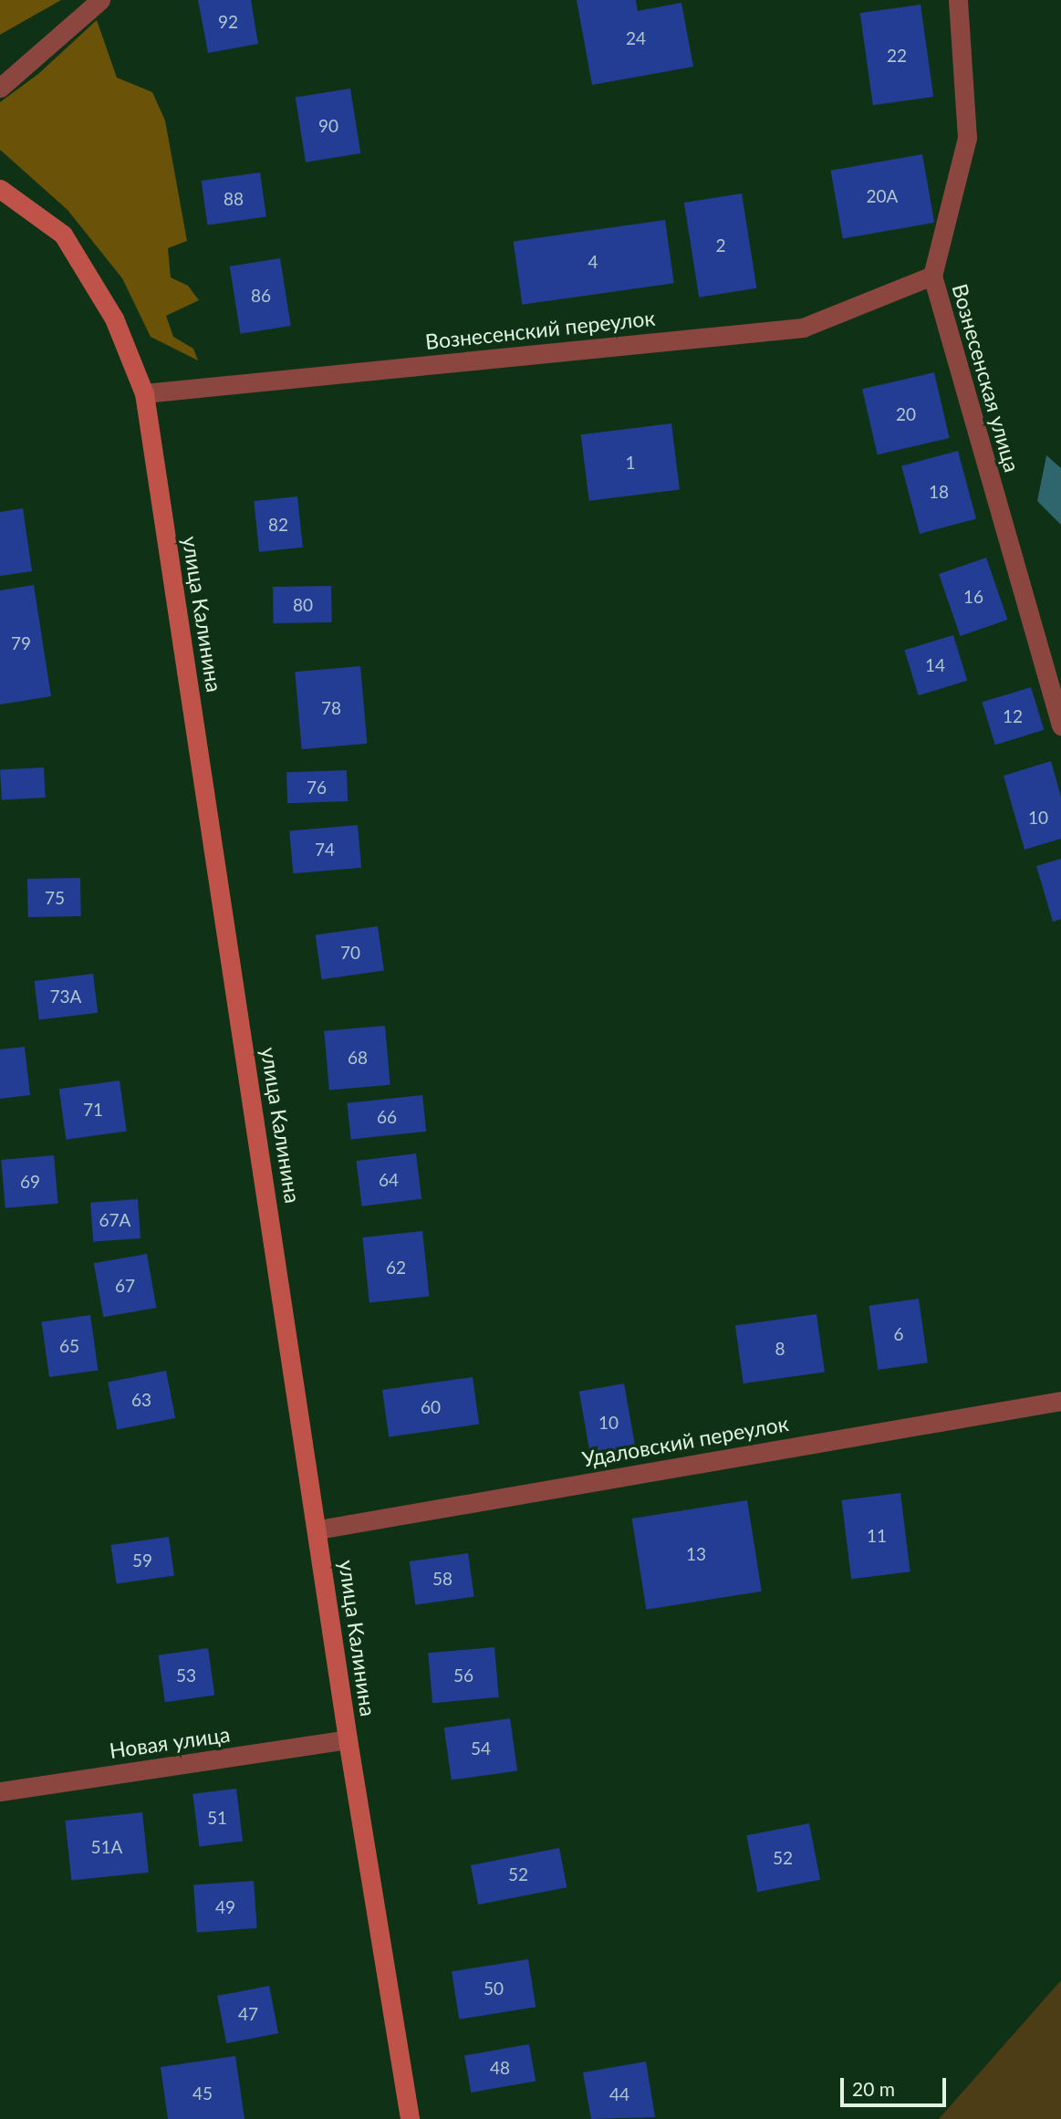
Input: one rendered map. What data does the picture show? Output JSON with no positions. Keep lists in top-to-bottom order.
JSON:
{
  "streets": {
    "main road": ["улица Калинина"],
    "street": [
      "Вознесенский переулок",
      "Вознесенская улица",
      "Удаловский переулок",
      "Новая улица"
    ]
  },
  "crossings": [
    ["Вознесенский переулок", "Вознесенская улица"],
    ["Вознесенский переулок", "улица Калинина"],
    ["улица Калинина", "Удаловский переулок"],
    ["улица Калинина", "Новая улица"]
  ],
  "house_numbers": [
    "92",
    "24",
    "22",
    "90",
    "20А",
    "88",
    "2",
    "4",
    "86",
    "20",
    "1",
    "18",
    "82",
    "16",
    "80",
    "79",
    "14",
    "78",
    "12",
    "76",
    "10",
    "74",
    "75",
    "70",
    "73А",
    "68",
    "71",
    "66",
    "64",
    "69",
    "67А",
    "62",
    "67",
    "6",
    "65",
    "8",
    "63",
    "60",
    "10",
    "11",
    "13",
    "59",
    "58",
    "53",
    "56",
    "54",
    "51",
    "51А",
    "52",
    "52",
    "49",
    "50",
    "47",
    "48",
    "45",
    "44"
  ],
  "scale_bar": "20 m"
}
